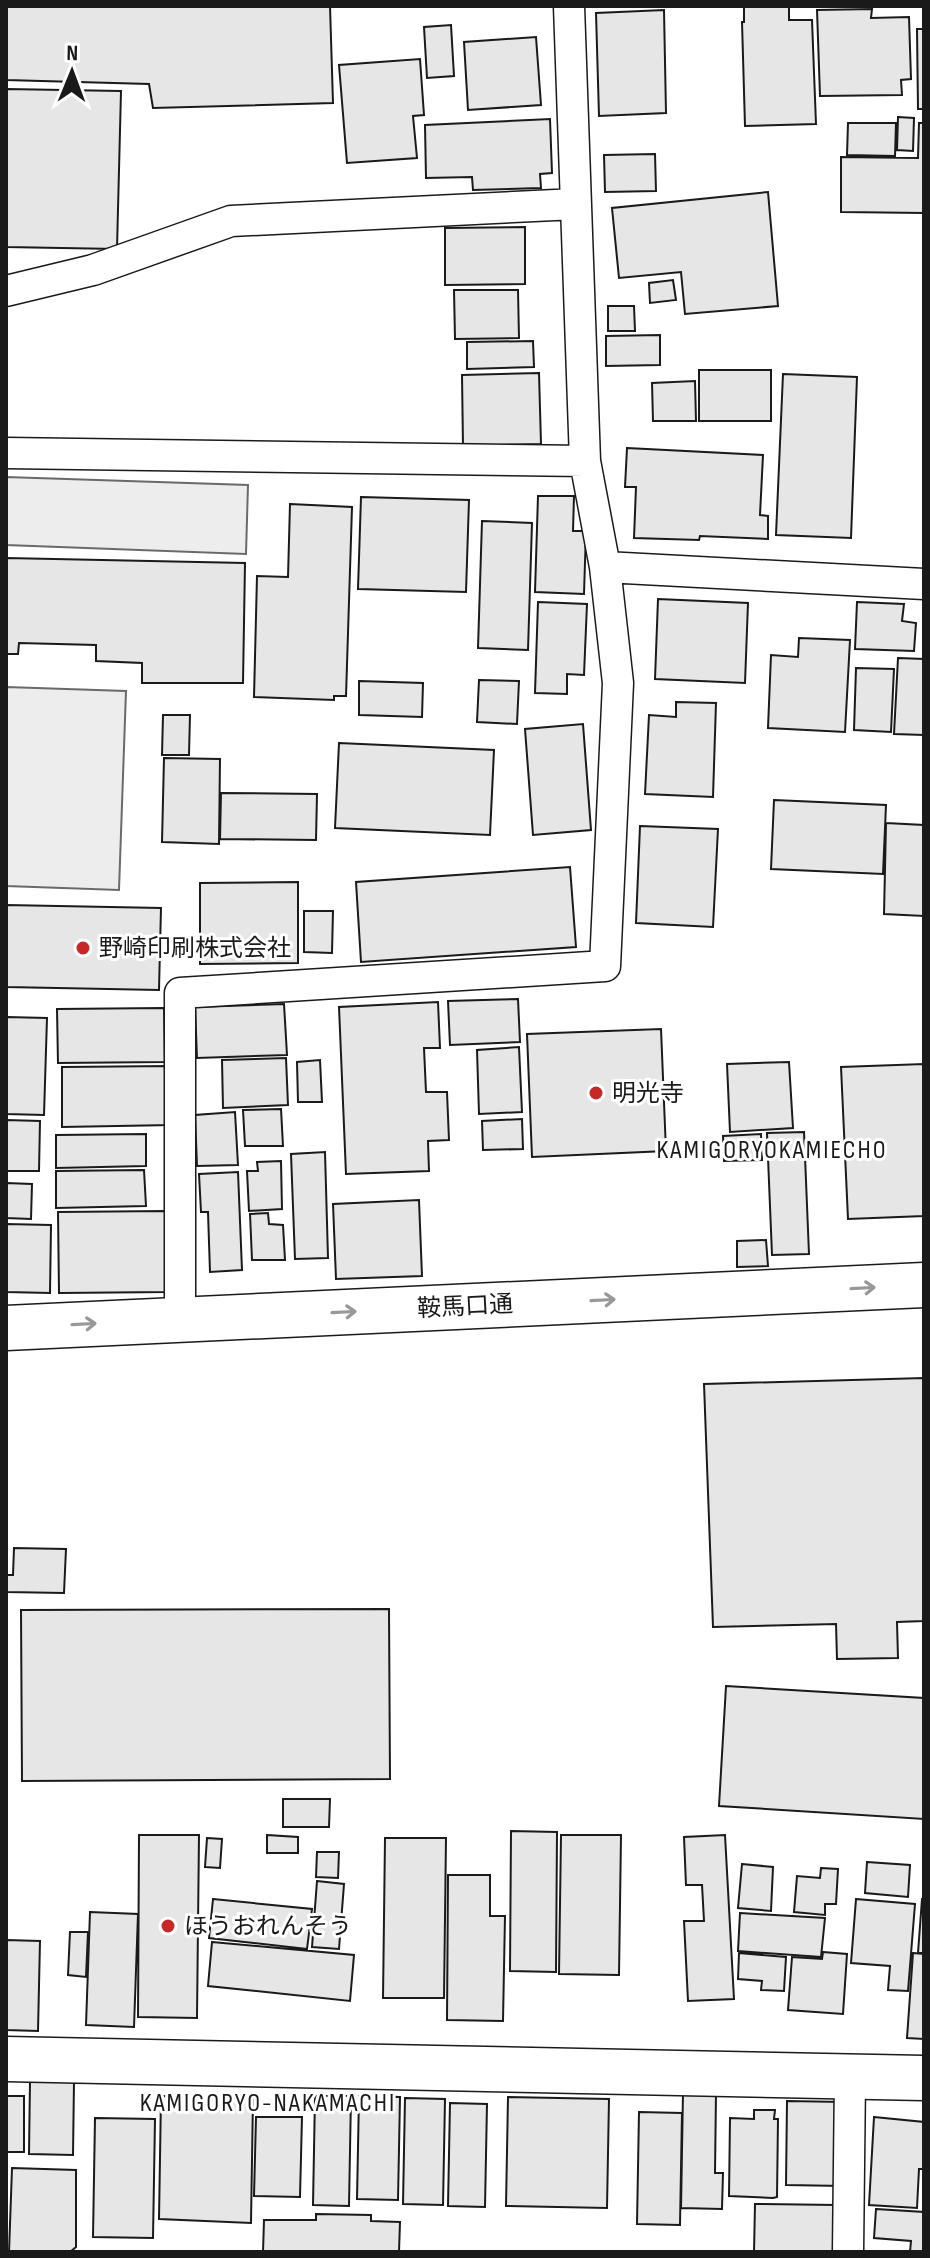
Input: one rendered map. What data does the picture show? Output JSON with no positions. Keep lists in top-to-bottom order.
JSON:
{
  "streets": {
    "street": ["鞍馬口通"]
  },
  "one_way": ["鞍馬口通"],
  "districts": ["KAMIGORYOKAMIECHO", "KAMIGORYO-NAKAMACHI"],
  "places": ["野崎印刷株式会社", "明光寺", "ほうおれんそう"],
  "north": "top"
}
